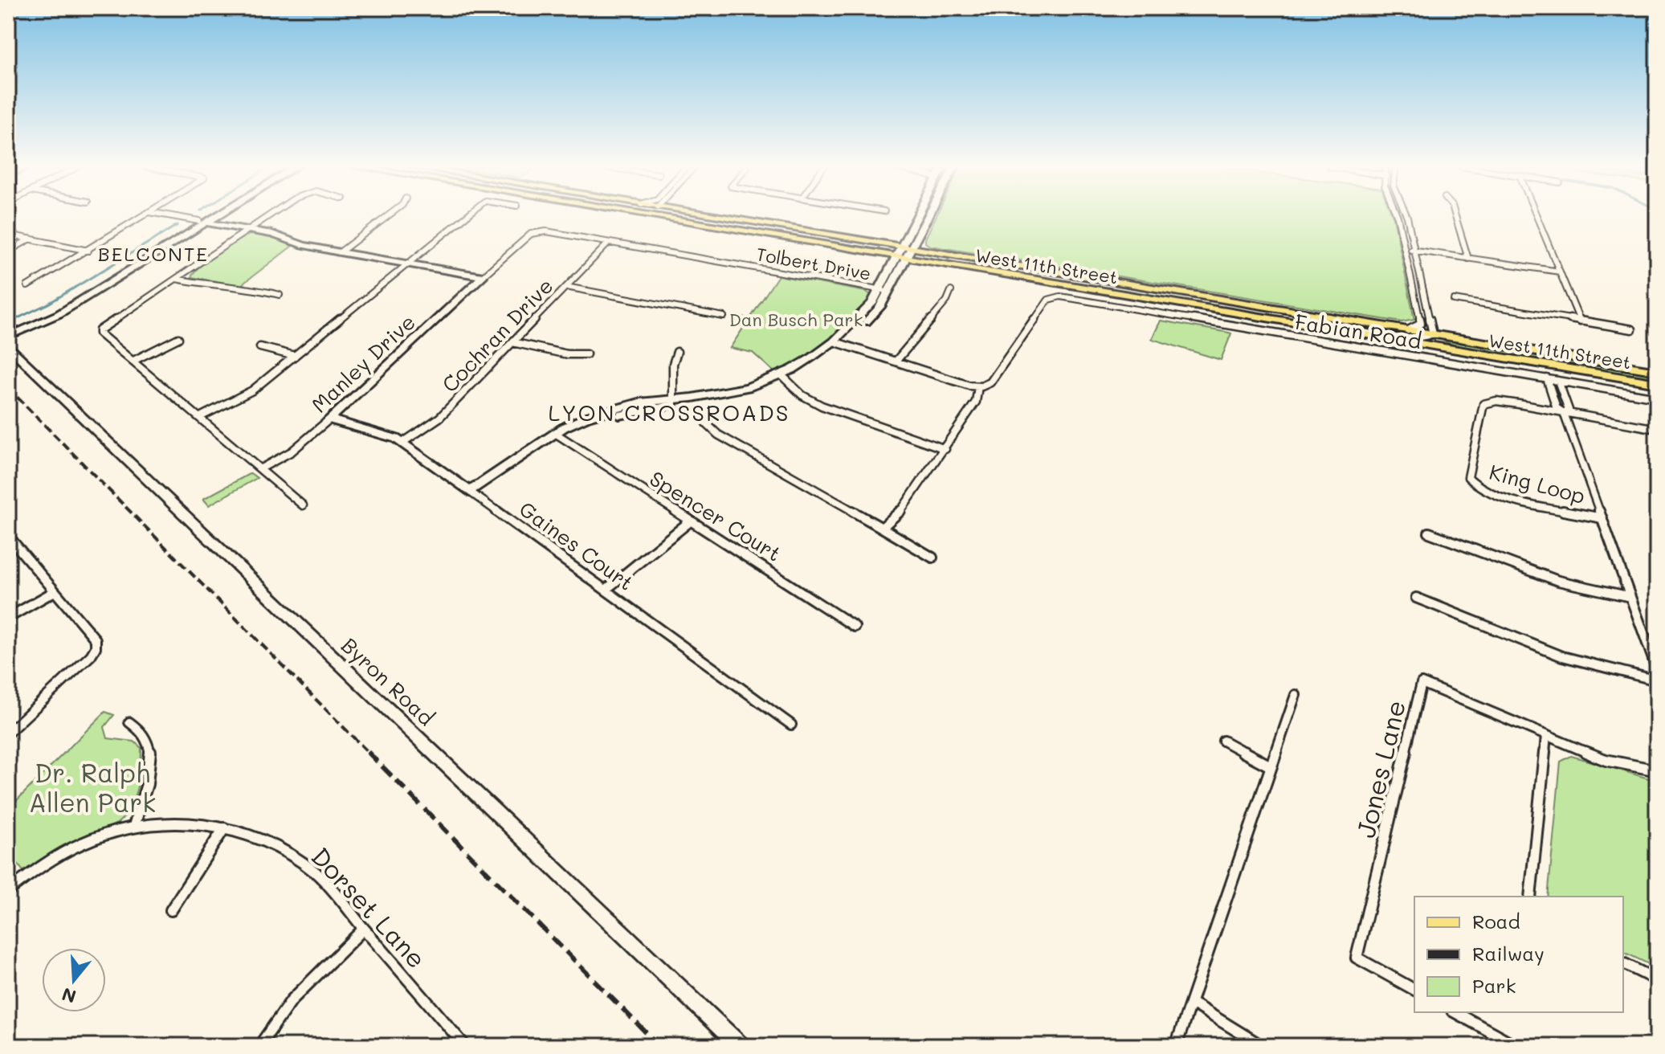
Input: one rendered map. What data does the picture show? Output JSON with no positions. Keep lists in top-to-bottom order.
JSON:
{
  "streets": {
    "main road": ["West 11th Street"],
    "street": [
      "Tolbert Drive",
      "Fabian Road",
      "Cochran Drive",
      "Manley Drive",
      "King Loop",
      "Spencer Court",
      "Gaines Court",
      "Byron Road",
      "Jones Lane",
      "Dorset Lane"
    ]
  },
  "crossings": [
    ["Tolbert Drive", "Cochran Drive"],
    ["Tolbert Drive", "Manley Drive"],
    ["Cochran Drive", "Gaines Court"],
    ["Manley Drive", "Gaines Court"]
  ],
  "districts": ["BELCONTE", "LYON CROSSROADS"],
  "parks": ["Dan Busch Park", "Dr. Ralph Allen Park"],
  "legend": ["Road", "Railway", "Park"],
  "north": "bottom"
}
